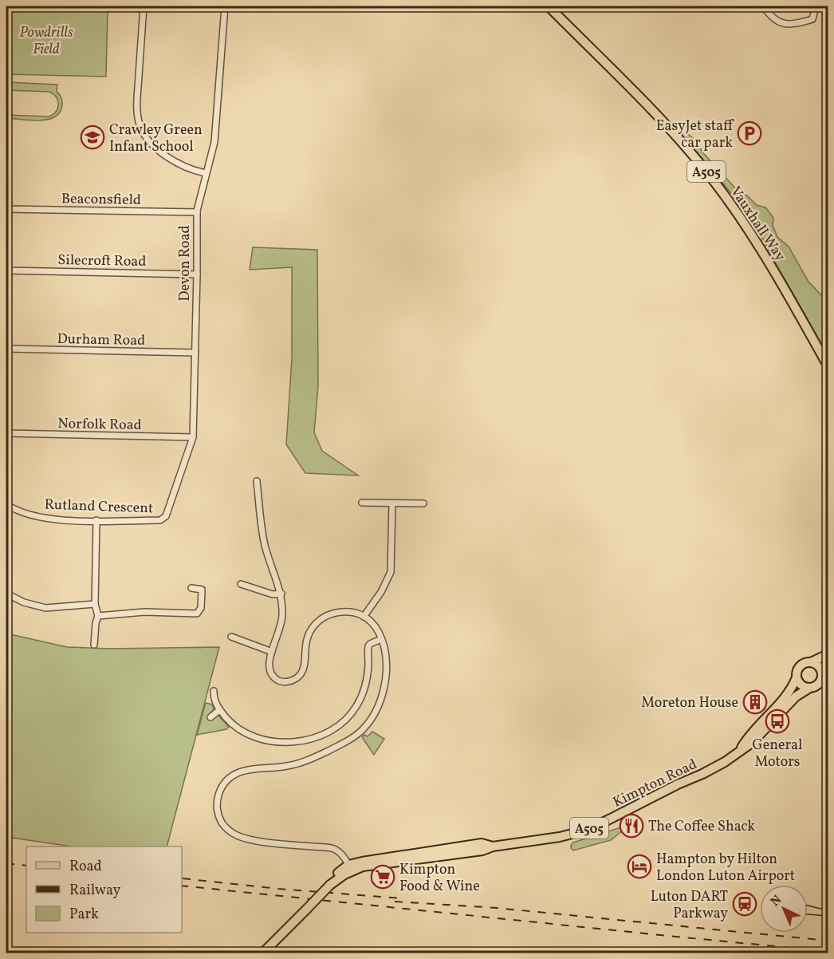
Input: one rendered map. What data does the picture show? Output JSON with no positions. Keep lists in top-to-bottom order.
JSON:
{
  "streets": {
    "main road": ["A505", "Vauxhall Way", "Kimpton Road"],
    "street": [
      "Beaconsfield",
      "Silecroft Road",
      "Devon Road",
      "Durham Road",
      "Norfolk Road",
      "Rutland Crescent"
    ]
  },
  "crossings": [
    ["Beaconsfield", "Devon Road"],
    ["Silecroft Road", "Devon Road"],
    ["Devon Road", "Durham Road"],
    ["Devon Road", "Norfolk Road"],
    ["Devon Road", "Rutland Crescent"]
  ],
  "parks": ["Powdrills Field"],
  "places": {
    "parking": ["EasyJet staff car park"],
    "school or university": ["Crawley Green Infant School"],
    "building": ["Moreton House"],
    "bus stop": ["General Motors"],
    "restaurant": ["The Coffee Shack"],
    "hotel": ["Hampton by Hilton London Luton Airport"],
    "supermarket": ["Kimpton Food & Wine"],
    "station": ["Luton DART Parkway"]
  },
  "legend": ["Road", "Railway", "Park"],
  "north": "top left"
}
